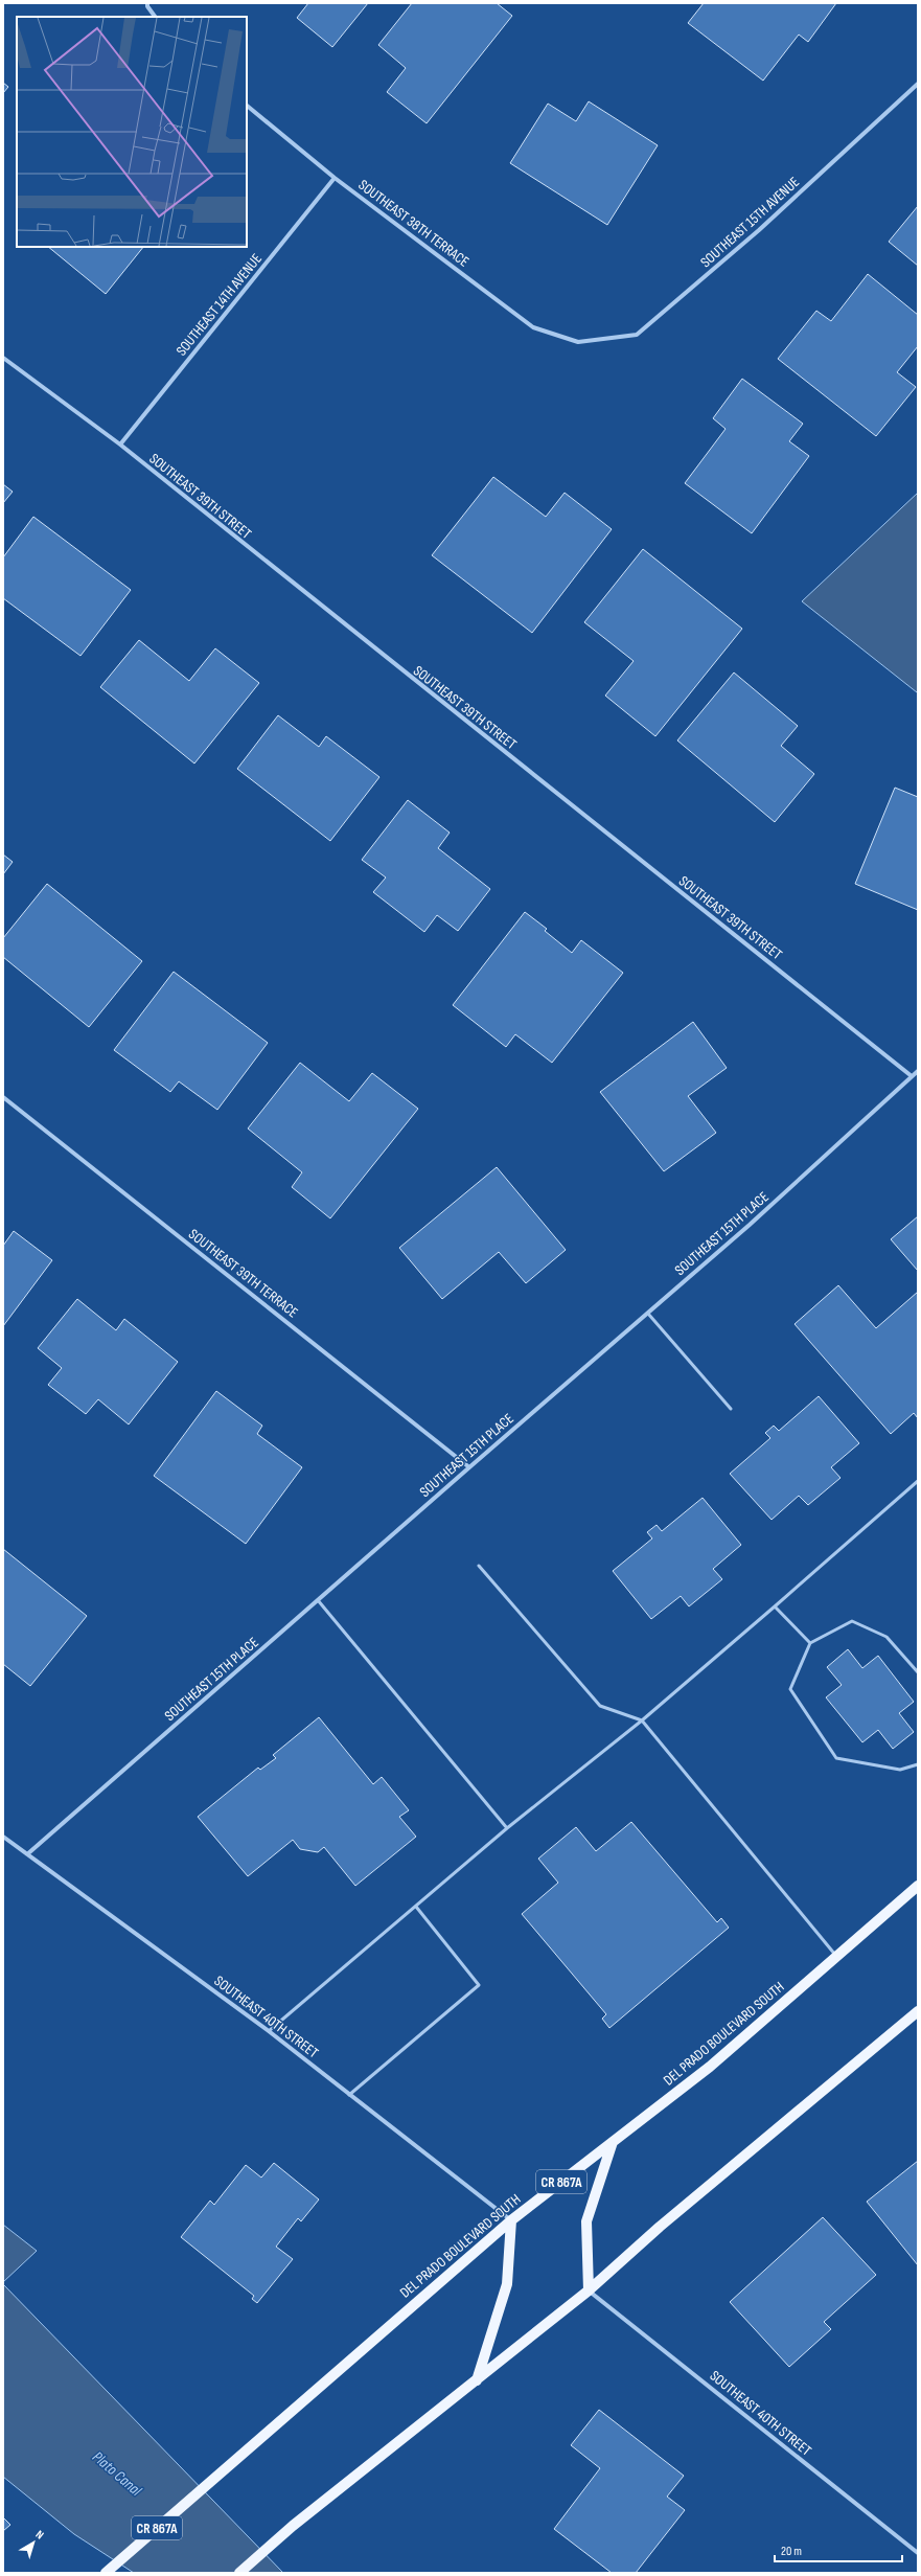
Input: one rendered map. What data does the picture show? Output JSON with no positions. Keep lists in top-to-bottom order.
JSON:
{
  "streets": {
    "main road": ["DEL PRADO BOULEVARD SOUTH", "CR 867A"],
    "street": [
      "SOUTHEAST 15TH AVENUE",
      "SOUTHEAST 38TH TERRACE",
      "SOUTHEAST 14TH AVENUE",
      "SOUTHEAST 39TH STREET",
      "SOUTHEAST 15TH PLACE",
      "SOUTHEAST 39TH TERRACE",
      "SOUTHEAST 40TH STREET"
    ]
  },
  "crossings": [
    ["SOUTHEAST 15TH AVENUE", "SOUTHEAST 38TH TERRACE"],
    ["SOUTHEAST 38TH TERRACE", "SOUTHEAST 14TH AVENUE"],
    ["SOUTHEAST 14TH AVENUE", "SOUTHEAST 39TH STREET"],
    ["SOUTHEAST 39TH STREET", "SOUTHEAST 15TH PLACE"],
    ["SOUTHEAST 15TH PLACE", "SOUTHEAST 39TH TERRACE"],
    ["SOUTHEAST 15TH PLACE", "SOUTHEAST 40TH STREET"],
    ["SOUTHEAST 40TH STREET", "DEL PRADO BOULEVARD SOUTH"]
  ],
  "water": ["Plato Canal"],
  "scale_bar": "20 m",
  "north": "top right"
}
